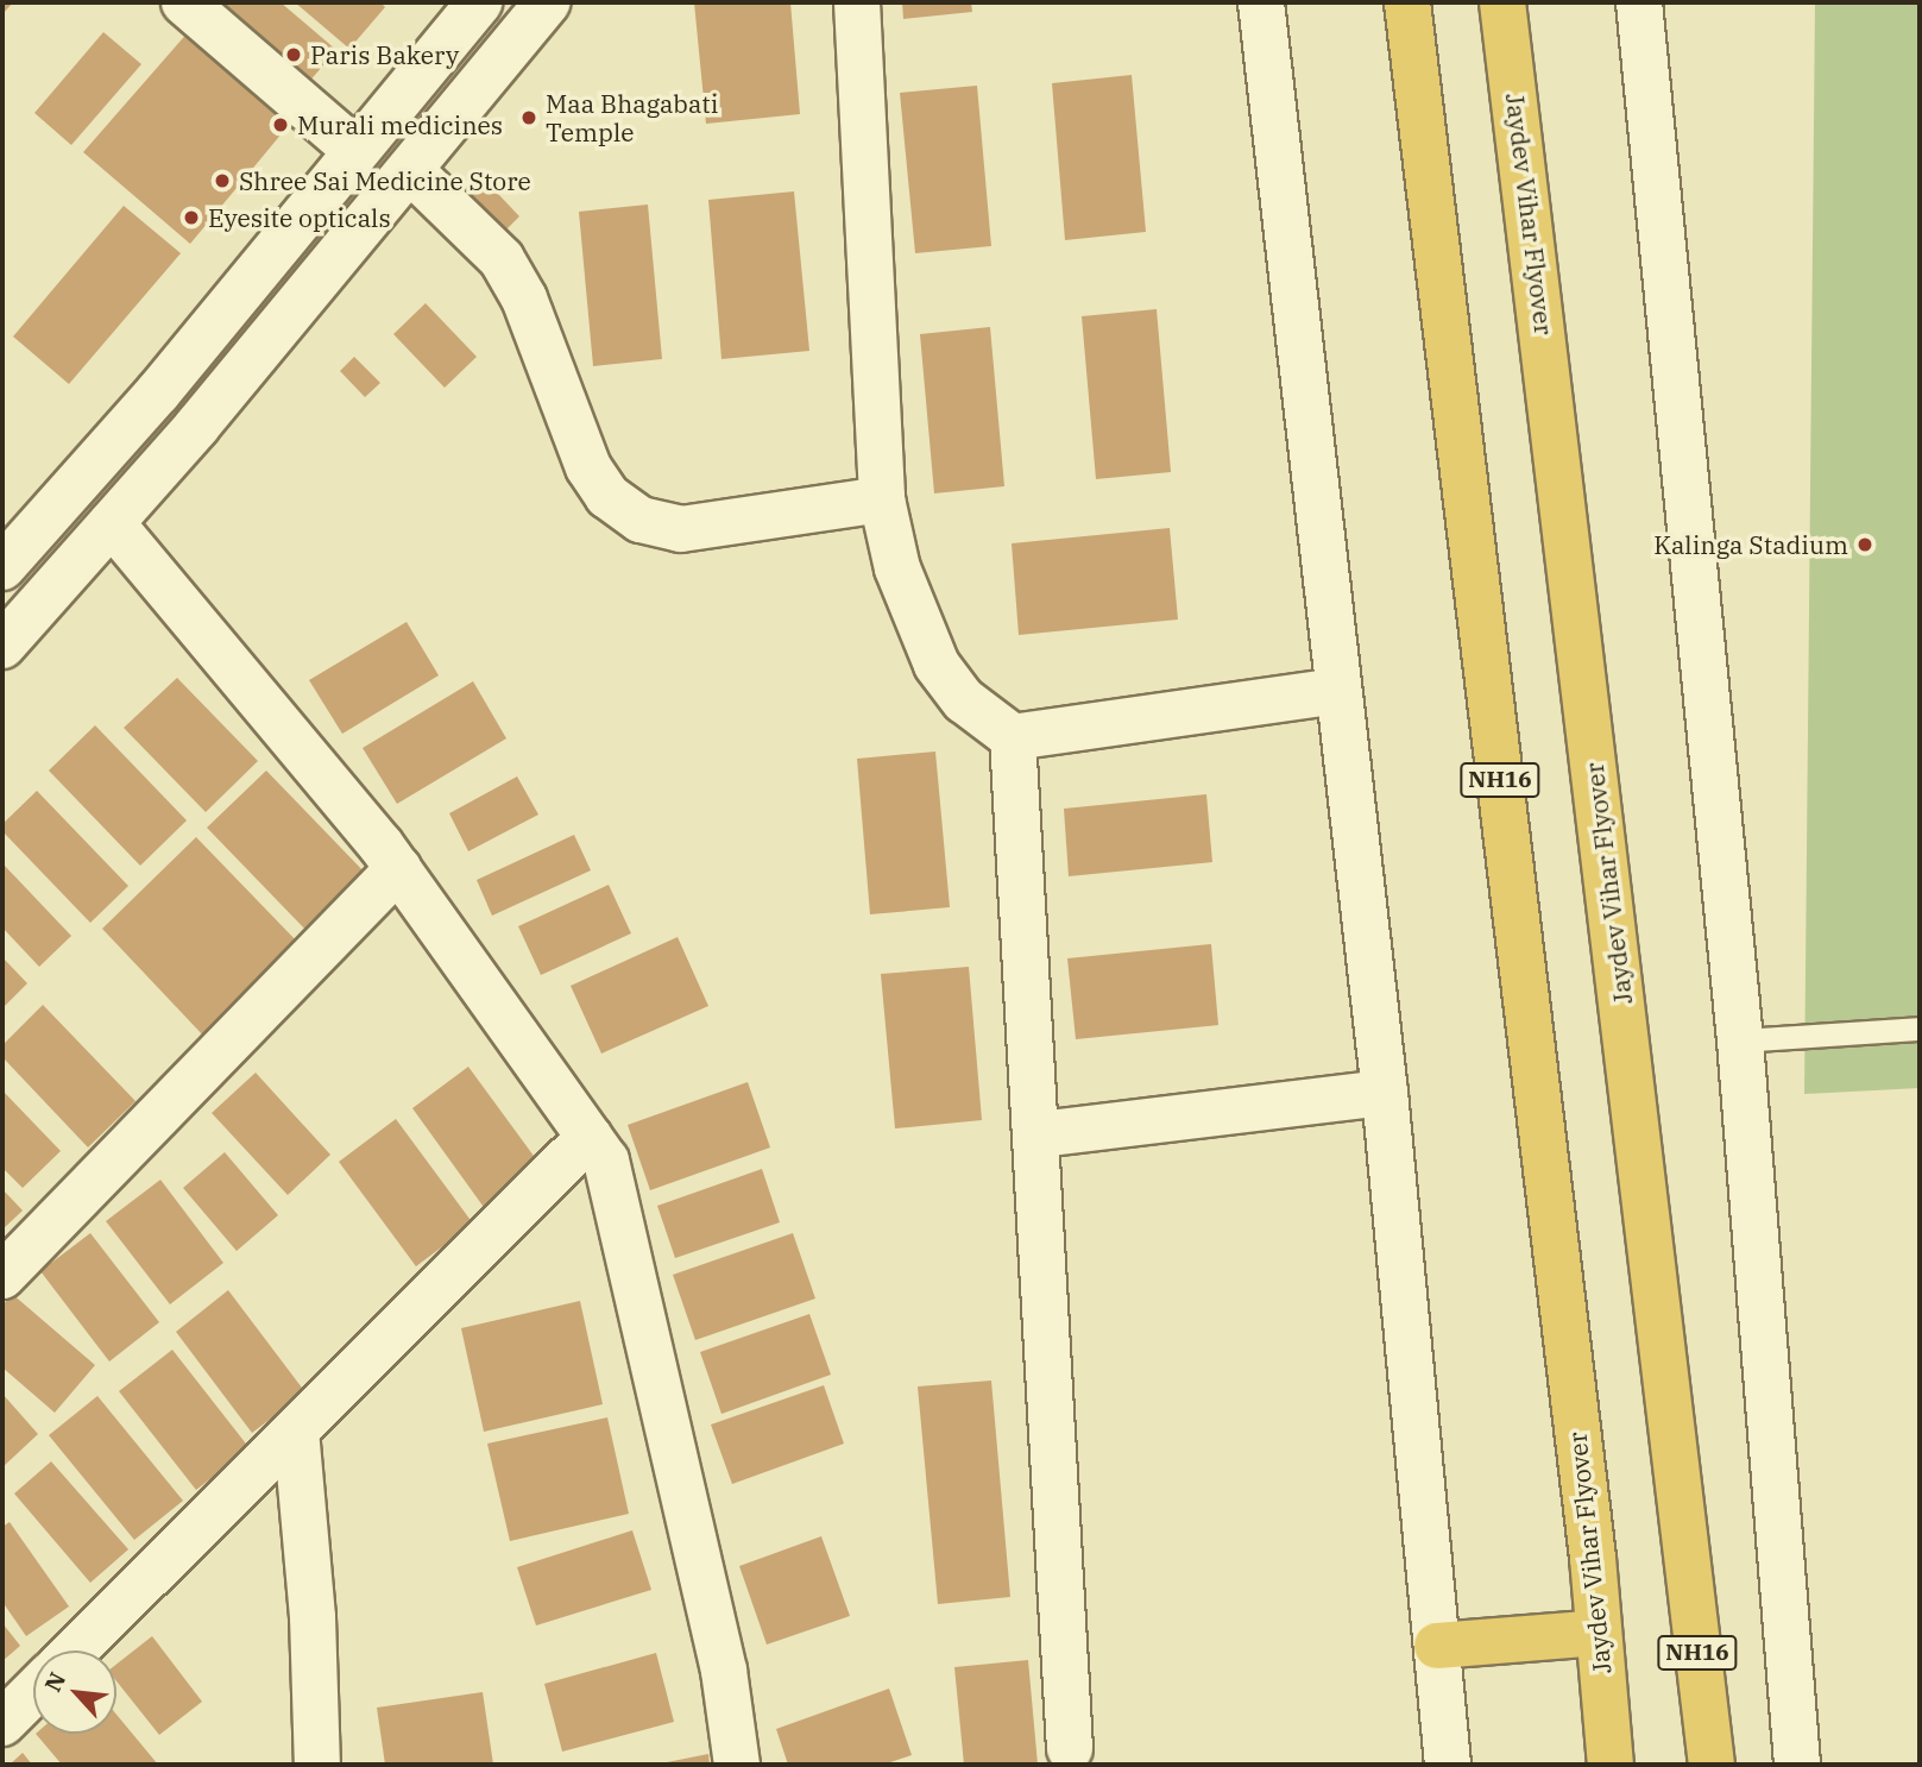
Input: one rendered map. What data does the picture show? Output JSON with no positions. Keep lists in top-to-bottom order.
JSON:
{
  "streets": {
    "highway": ["Jaydev Vihar Flyover", "NH16"]
  },
  "places": [
    "Paris Bakery",
    "Maa Bhagabati Temple",
    "Murali medicines",
    "Shree Sai Medicine Store",
    "Eyesite opticals",
    "Kalinga Stadium"
  ],
  "north": "top left"
}
